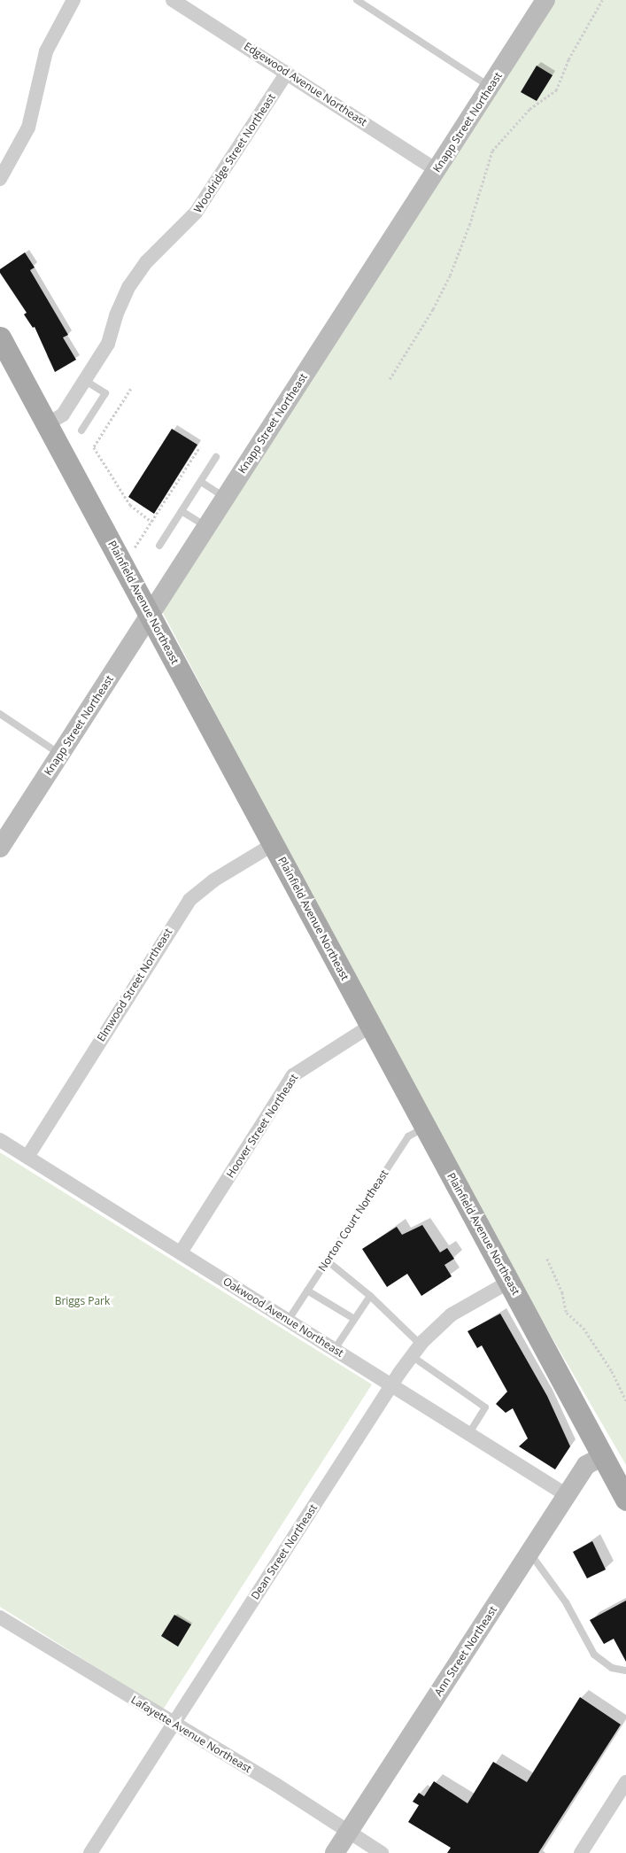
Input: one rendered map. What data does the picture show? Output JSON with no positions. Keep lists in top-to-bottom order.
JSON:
{
  "streets": {
    "main road": ["Knapp Street Northeast", "Plainfield Avenue Northeast", "Ann Street Northeast"],
    "street": [
      "Edgewood Avenue Northeast",
      "Woodridge Street Northeast",
      "Elmwood Street Northeast",
      "Hoover Street Northeast",
      "Oakwood Avenue Northeast",
      "Dean Street Northeast",
      "Lafayette Avenue Northeast"
    ],
    "lane": ["Norton Court Northeast"]
  },
  "crossings": [
    ["Edgewood Avenue Northeast", "Knapp Street Northeast"],
    ["Edgewood Avenue Northeast", "Woodridge Street Northeast"],
    ["Knapp Street Northeast", "Plainfield Avenue Northeast"],
    ["Woodridge Street Northeast", "Plainfield Avenue Northeast"],
    ["Plainfield Avenue Northeast", "Elmwood Street Northeast"],
    ["Plainfield Avenue Northeast", "Hoover Street Northeast"],
    ["Plainfield Avenue Northeast", "Norton Court Northeast"],
    ["Plainfield Avenue Northeast", "Dean Street Northeast"],
    ["Plainfield Avenue Northeast", "Ann Street Northeast"],
    ["Elmwood Street Northeast", "Oakwood Avenue Northeast"],
    ["Hoover Street Northeast", "Oakwood Avenue Northeast"],
    ["Norton Court Northeast", "Oakwood Avenue Northeast"],
    ["Oakwood Avenue Northeast", "Dean Street Northeast"],
    ["Oakwood Avenue Northeast", "Ann Street Northeast"],
    ["Dean Street Northeast", "Lafayette Avenue Northeast"],
    ["Ann Street Northeast", "Lafayette Avenue Northeast"]
  ],
  "parks": ["Briggs Park"]
}
